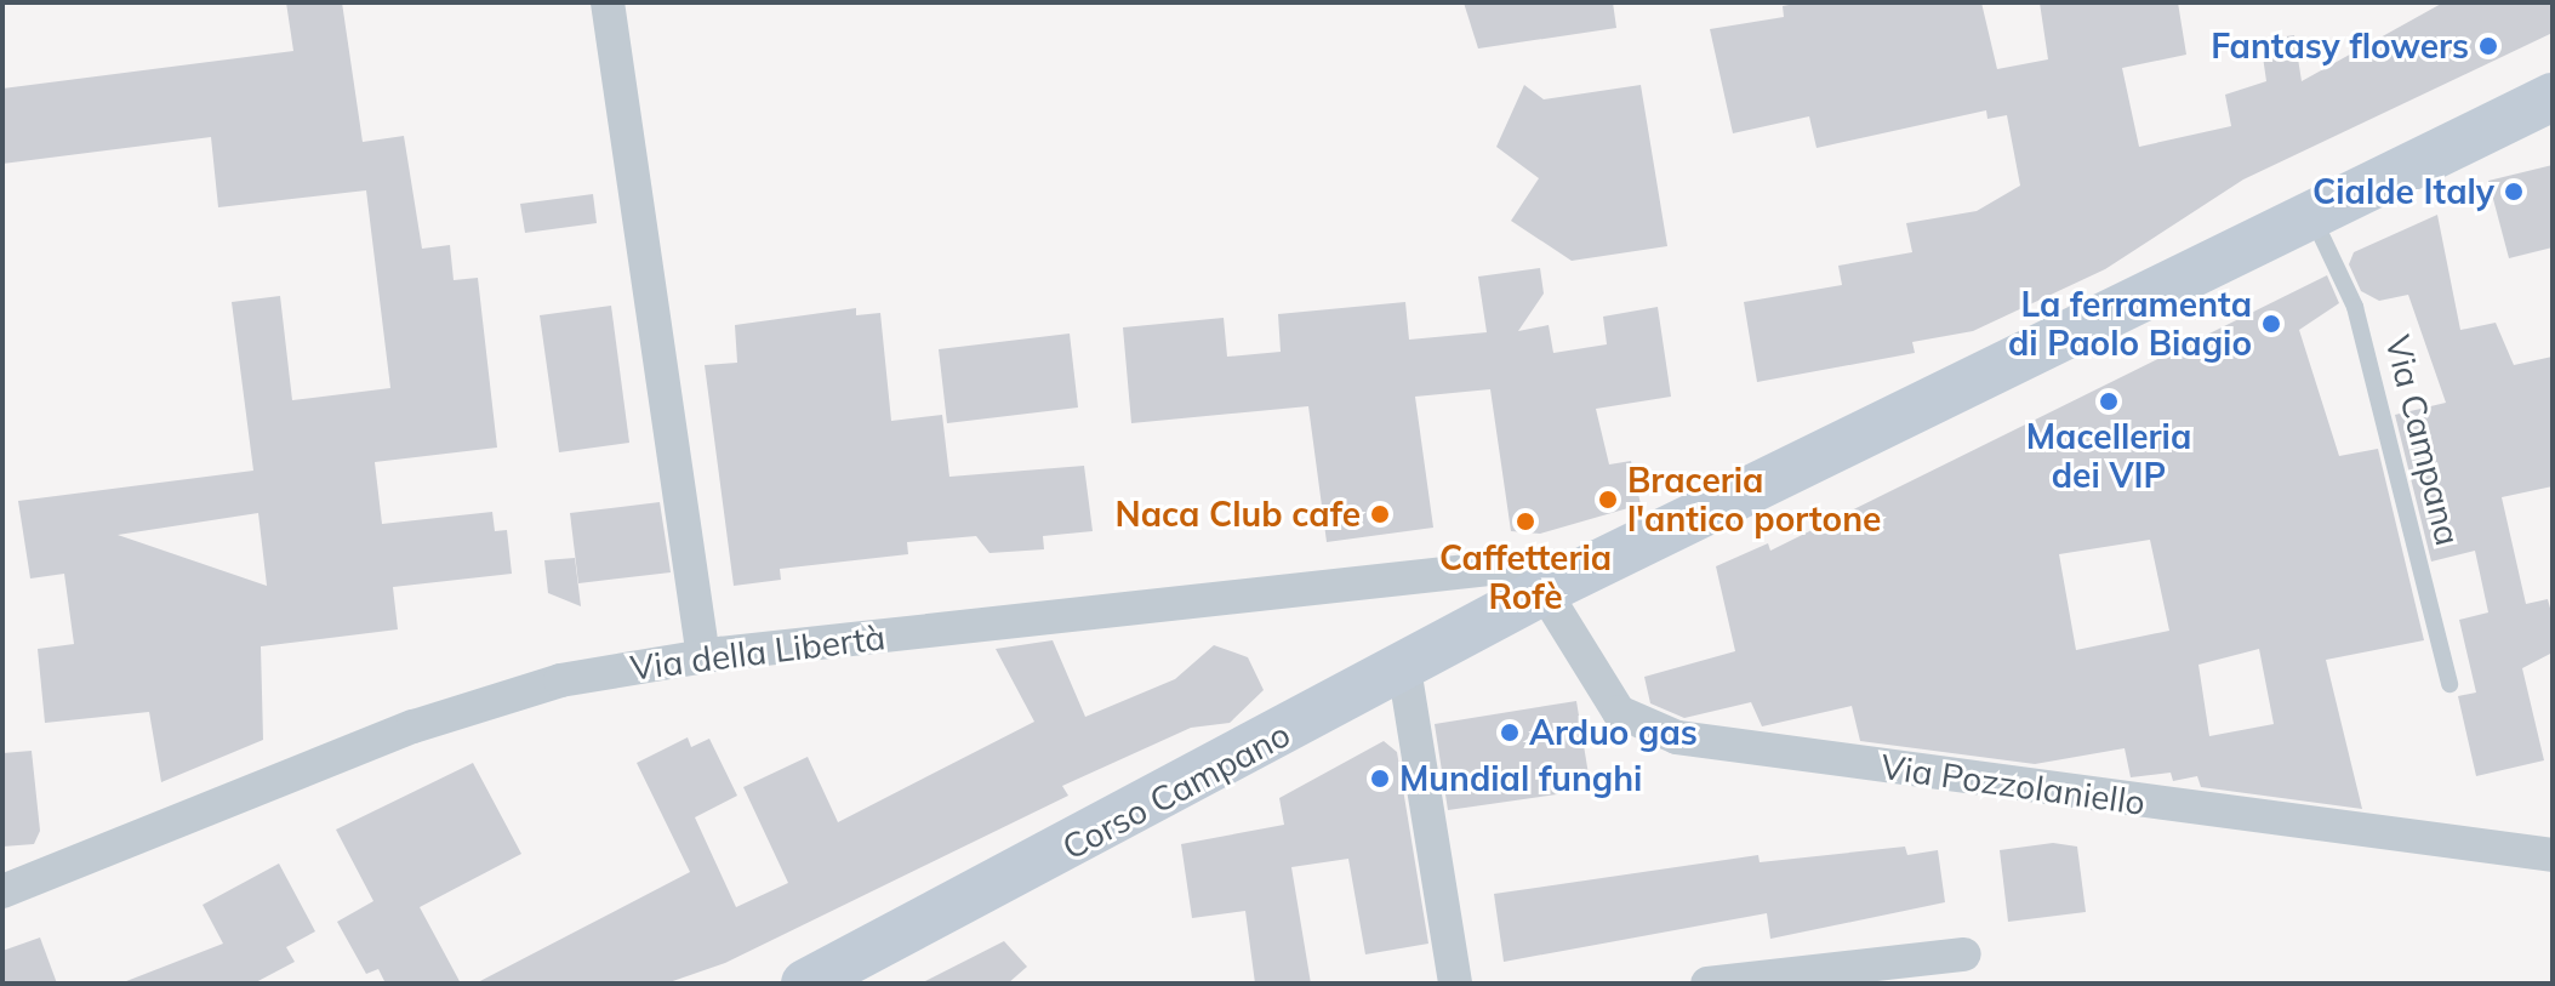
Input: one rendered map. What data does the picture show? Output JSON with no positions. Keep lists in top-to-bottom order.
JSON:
{
  "streets": {
    "main road": ["Corso Campano"],
    "street": ["Via della Libertà", "Via Pozzolaniello"],
    "lane": ["Via Campana"]
  },
  "crossings": [
    ["Via Campana", "Corso Campano"],
    ["Via della Libertà", "Via Pozzolaniello"],
    ["Via della Libertà", "Corso Campano"],
    ["Via Pozzolaniello", "Corso Campano"]
  ],
  "places": [
    "Fantasy flowers",
    "Cialde Italy",
    "La ferramenta di Paolo Biagio",
    "Macelleria dei VIP",
    "Braceria l'antico portone",
    "Naca Club cafe",
    "Caffetteria Rofè",
    "Arduo gas",
    "Mundial funghi"
  ]
}
